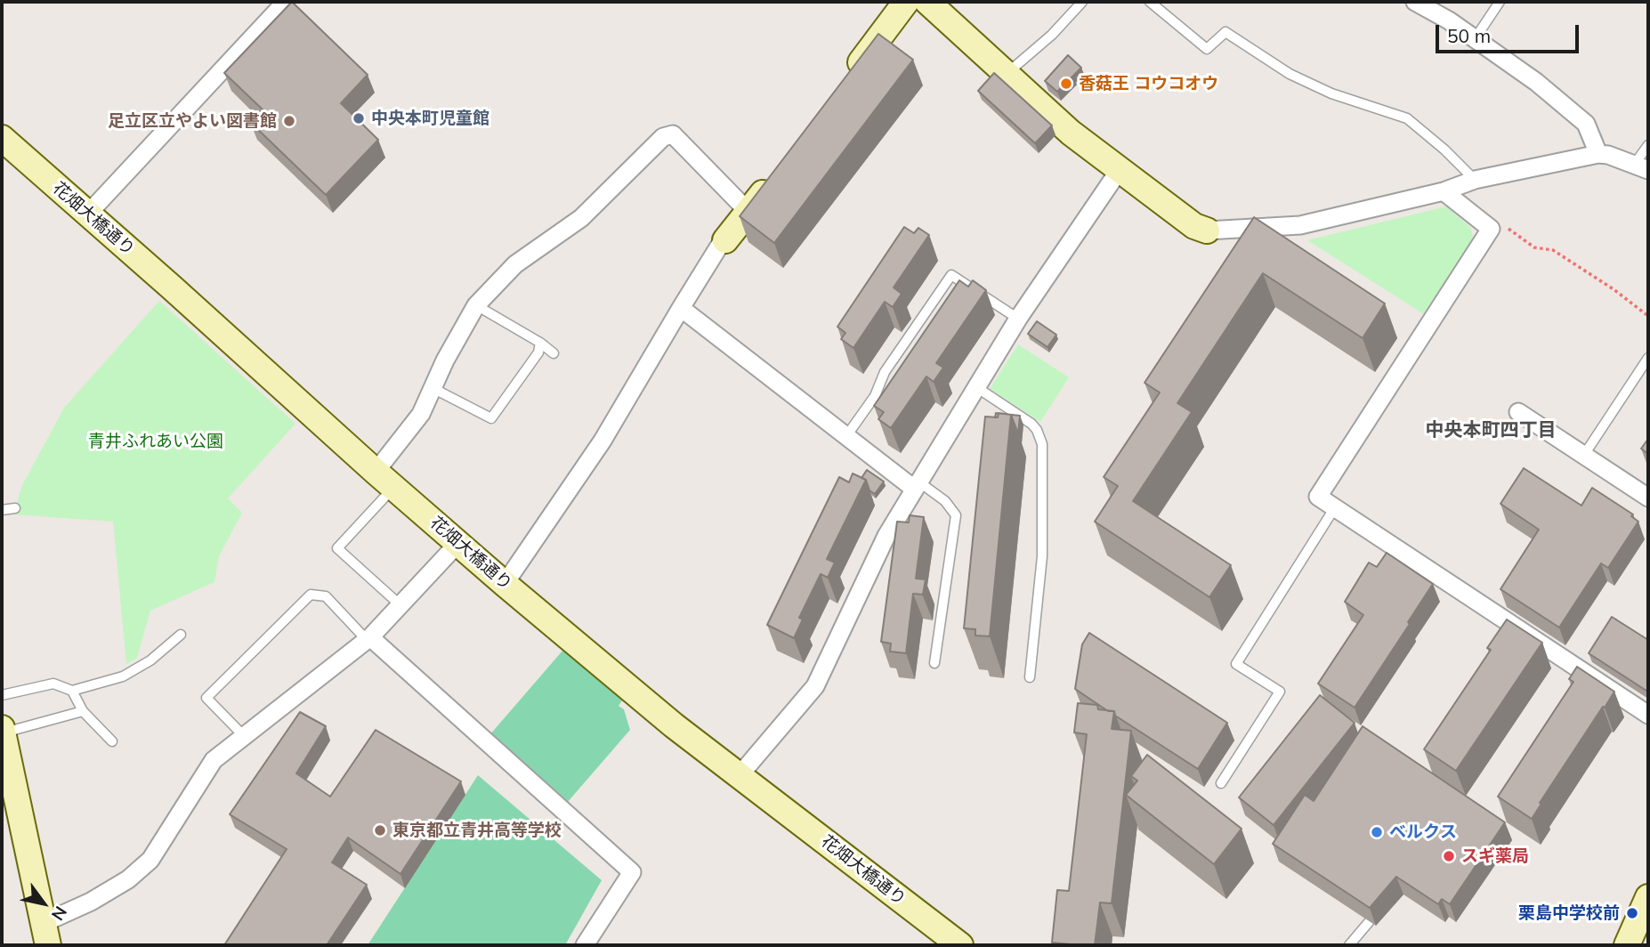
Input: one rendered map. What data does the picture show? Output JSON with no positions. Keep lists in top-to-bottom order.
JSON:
{
  "streets": {
    "street": ["花畑大橋通り"]
  },
  "districts": ["中央本町四丁目"],
  "parks": ["青井ふれあい公園"],
  "places": [
    "香菇王 コウコオウ",
    "中央本町児童館",
    "足立区立やよい図書館",
    "東京都立青井高等学校",
    "ベルクス",
    "スギ薬局",
    "栗島中学校前"
  ],
  "scale_bar": "50 m",
  "north": "bottom right"
}
